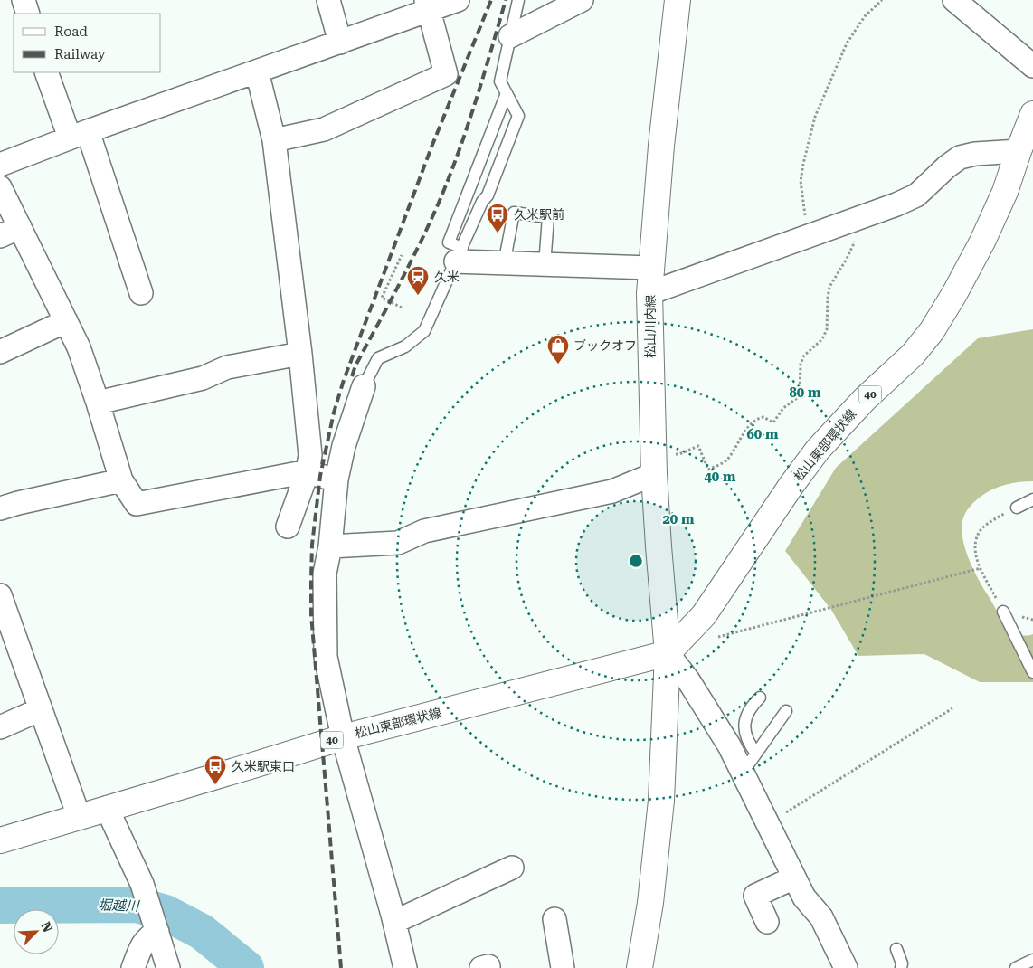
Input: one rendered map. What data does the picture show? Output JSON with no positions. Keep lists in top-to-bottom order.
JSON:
{
  "streets": {
    "main road": ["松山川内線", "40", "松山東部環状線"]
  },
  "crossings": [
    ["松山川内線", "松山東部環状線"]
  ],
  "water": ["堀越川"],
  "places": {
    "bus stop": ["久米駅前", "久米駅東口"],
    "station": ["久米"],
    "shop": ["ブックオフ"]
  },
  "legend": ["Road", "Railway"],
  "north": "top right",
  "rings": [
    "80 m",
    "60 m",
    "40 m",
    "20 m"
  ]
}
